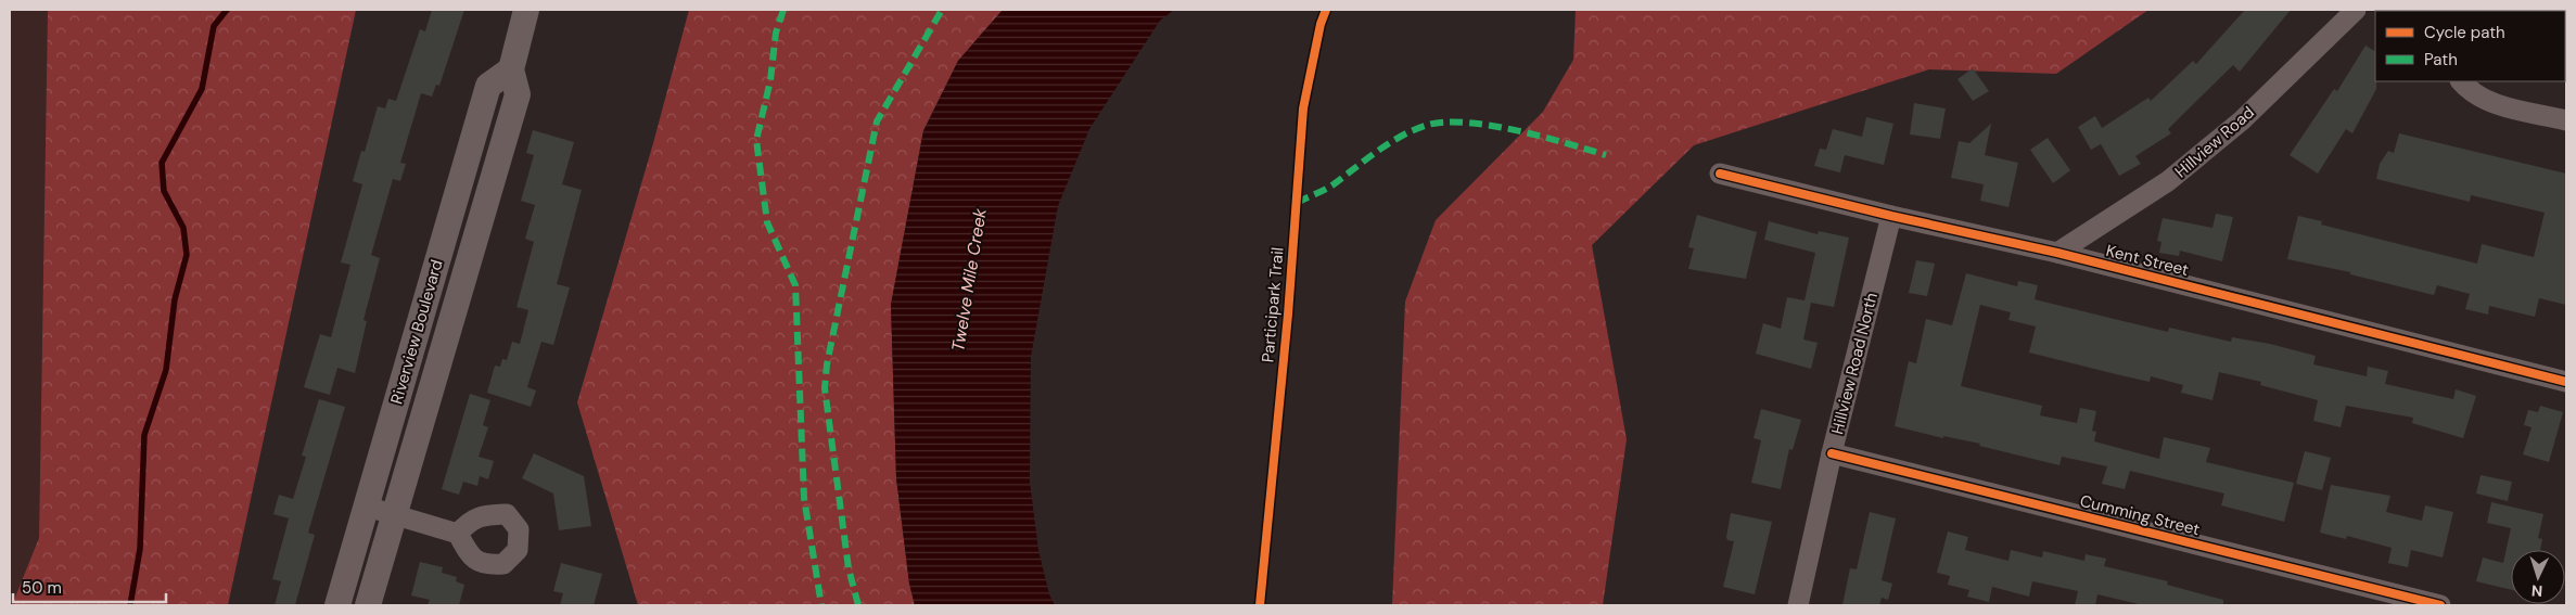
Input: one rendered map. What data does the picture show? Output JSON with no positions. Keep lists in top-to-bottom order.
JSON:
{
  "streets": {
    "street": [
      "Hillview Road",
      "Kent Street",
      "Riverview Boulevard",
      "Hillview Road North",
      "Cumming Street"
    ],
    "cycle path": ["Participark Trail"]
  },
  "crossings": [
    ["Hillview Road", "Kent Street"],
    ["Kent Street", "Hillview Road North"],
    ["Hillview Road North", "Cumming Street"]
  ],
  "water": ["Twelve Mile Creek"],
  "legend": ["Cycle path", "Path"],
  "scale_bar": "50 m",
  "north": "bottom"
}
